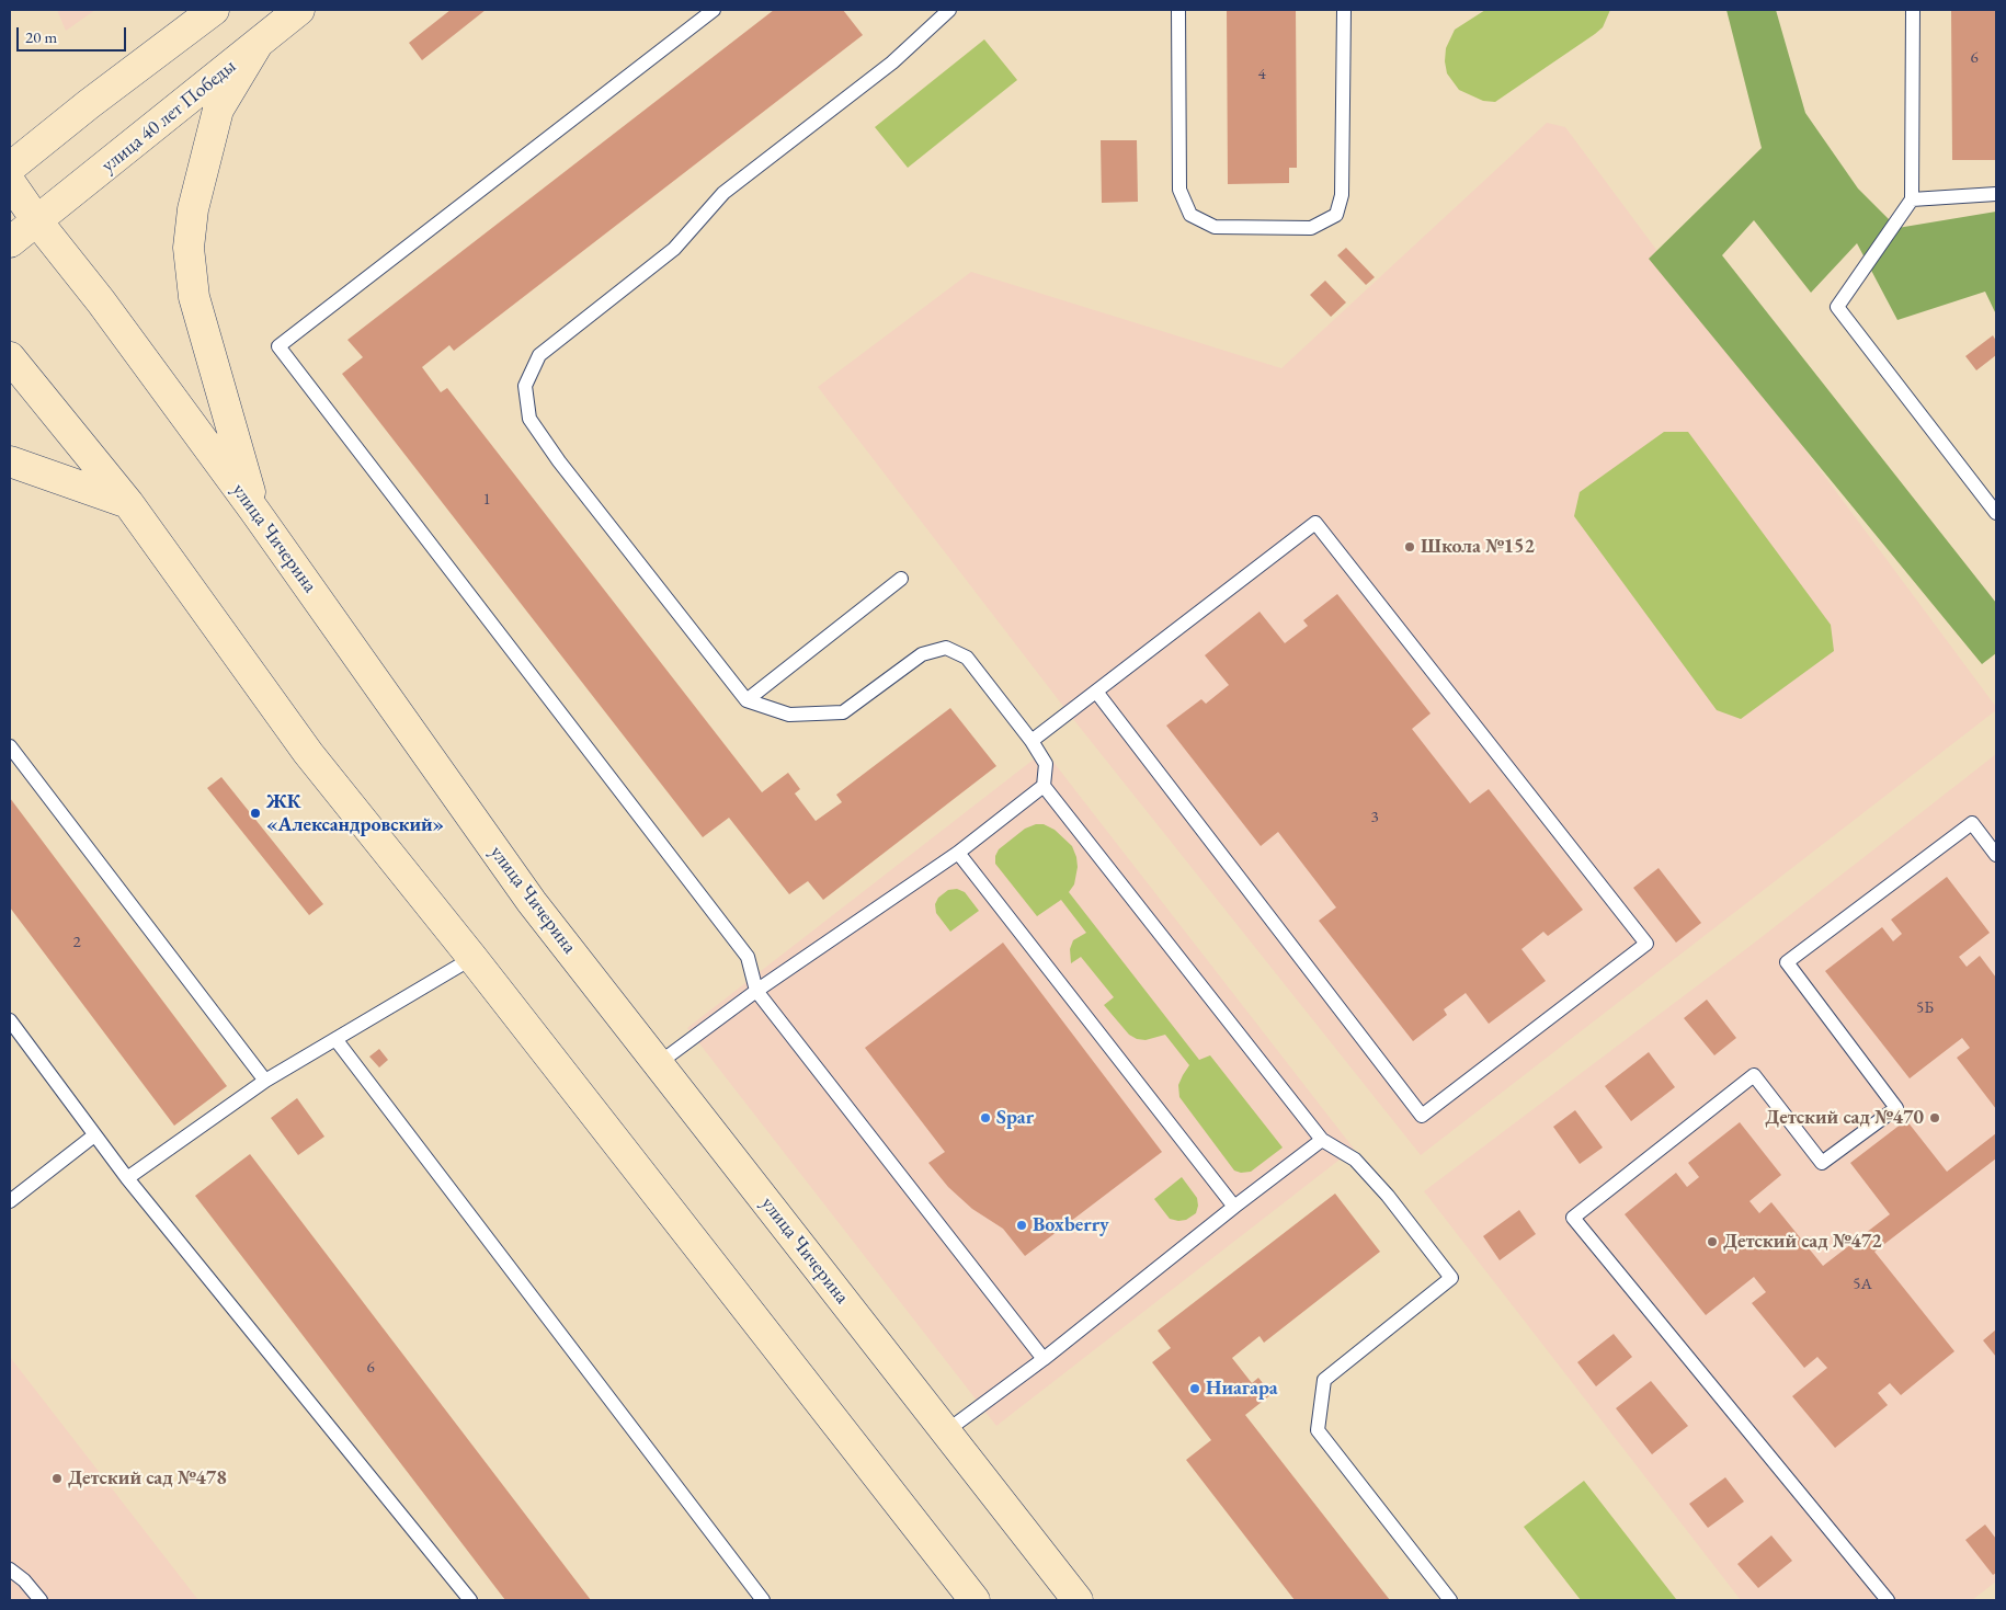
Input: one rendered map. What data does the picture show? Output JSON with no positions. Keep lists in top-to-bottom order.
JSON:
{
  "streets": {
    "main road": ["улица 40 лет Победы", "улица Чичерина"]
  },
  "crossings": [
    ["улица 40 лет Победы", "улица Чичерина"]
  ],
  "places": [
    "Школа №152",
    "ЖК «Александровский»",
    "Spar",
    "Детский сад №470",
    "Boxberry",
    "Детский сад №472",
    "Ниагара",
    "Детский сад №478"
  ],
  "house_numbers": [
    "6",
    "4",
    "1",
    "3",
    "2",
    "5Б",
    "5А",
    "6"
  ],
  "scale_bar": "20 m"
}
